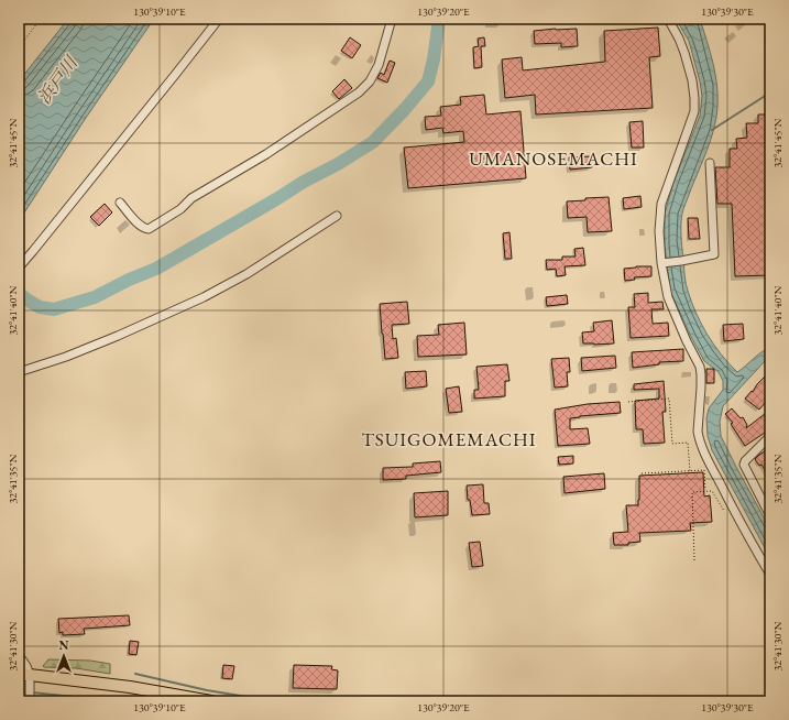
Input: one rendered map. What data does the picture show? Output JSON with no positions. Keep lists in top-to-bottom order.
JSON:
{
  "districts": ["UMANOSEMACHI", "TSUIGOMEMACHI"],
  "water": ["浜戸川"],
  "north": "top",
  "coordinates": [
    "130°39'10\"E",
    "130°39'20\"E",
    "130°39'30\"E",
    "32°41'45\"N",
    "32°41'40\"N",
    "32°41'35\"N",
    "32°41'30\"N"
  ]
}
